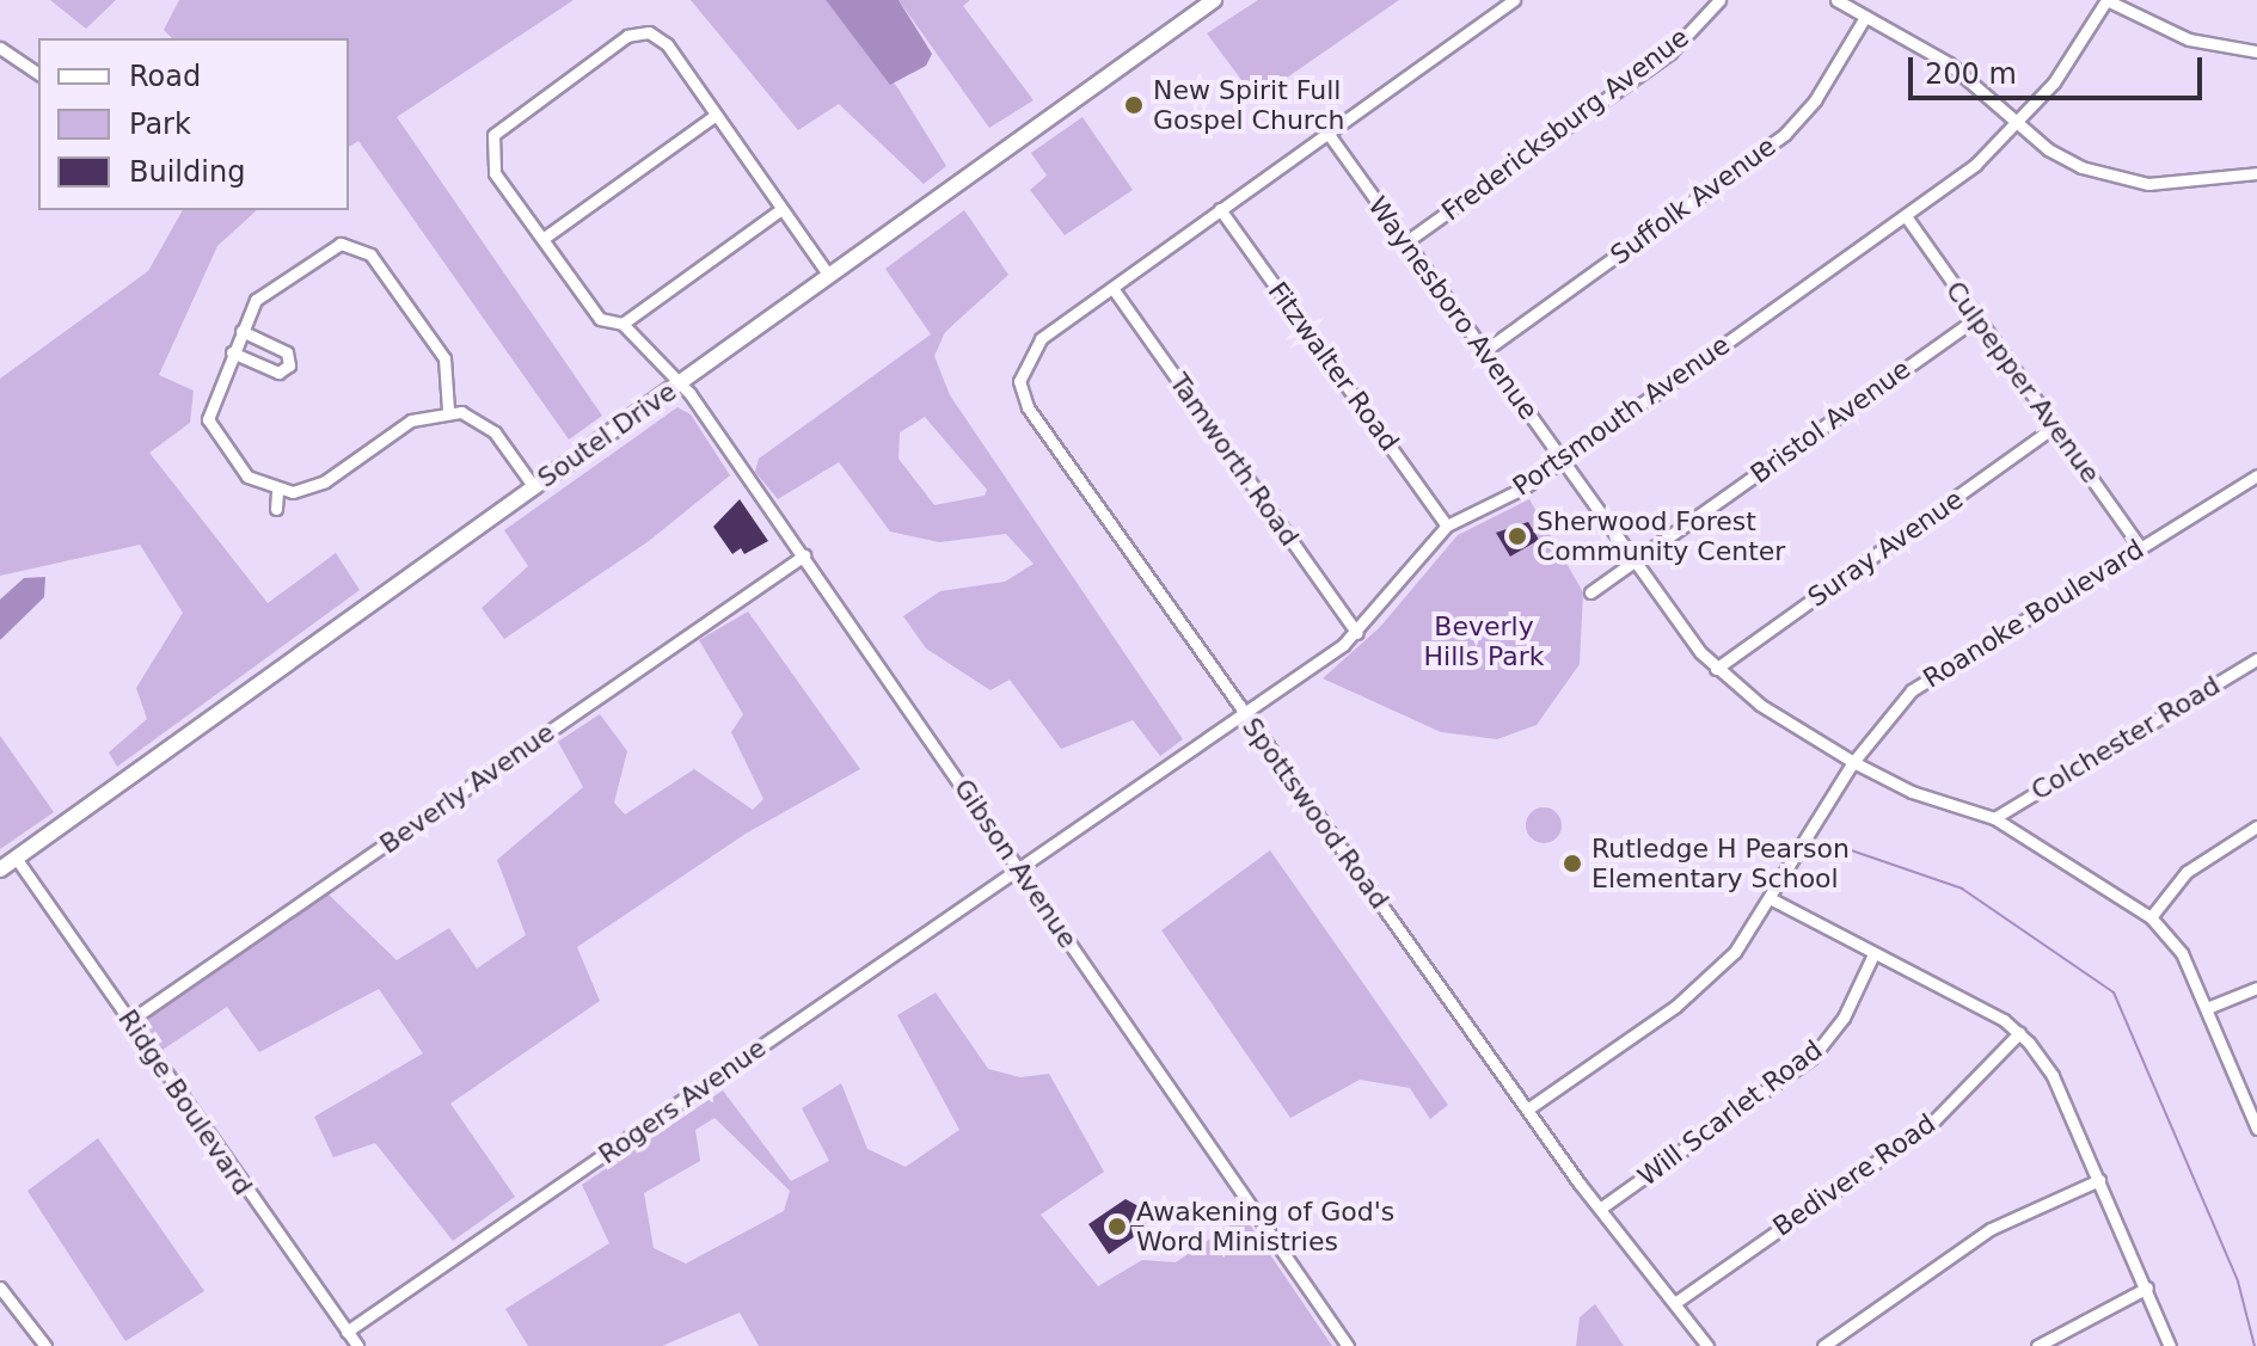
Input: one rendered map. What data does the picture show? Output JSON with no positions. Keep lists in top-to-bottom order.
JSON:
{
  "streets": {
    "main road": ["Soutel Drive"],
    "street": [
      "Fredericksburg Avenue",
      "Suffolk Avenue",
      "Waynesboro Avenue",
      "Fitzwalter Road",
      "Culpepper Avenue",
      "Portsmouth Avenue",
      "Bristol Avenue",
      "Tamworth Road",
      "Suray Avenue",
      "Roanoke Boulevard",
      "Colchester Road",
      "Beverly Avenue",
      "Spottswood Road",
      "Gibson Avenue",
      "Rogers Avenue",
      "Ridge Boulevard",
      "Will Scarlet Road",
      "Bedivere Road"
    ]
  },
  "crossings": [
    ["Fredericksburg Avenue", "Waynesboro Avenue"],
    ["Suffolk Avenue", "Waynesboro Avenue"],
    ["Waynesboro Avenue", "Portsmouth Avenue"],
    ["Waynesboro Avenue", "Bristol Avenue"],
    ["Waynesboro Avenue", "Suray Avenue"],
    ["Waynesboro Avenue", "Roanoke Boulevard"],
    ["Waynesboro Avenue", "Colchester Road"],
    ["Waynesboro Avenue", "Spottswood Road"],
    ["Fitzwalter Road", "Portsmouth Avenue"],
    ["Fitzwalter Road", "Spottswood Road"],
    ["Culpepper Avenue", "Portsmouth Avenue"],
    ["Culpepper Avenue", "Bristol Avenue"],
    ["Culpepper Avenue", "Suray Avenue"],
    ["Culpepper Avenue", "Roanoke Boulevard"],
    ["Portsmouth Avenue", "Tamworth Road"],
    ["Portsmouth Avenue", "Spottswood Road"],
    ["Portsmouth Avenue", "Gibson Avenue"],
    ["Portsmouth Avenue", "Rogers Avenue"],
    ["Soutel Drive", "Gibson Avenue"],
    ["Soutel Drive", "Ridge Boulevard"],
    ["Tamworth Road", "Spottswood Road"],
    ["Roanoke Boulevard", "Spottswood Road"],
    ["Beverly Avenue", "Gibson Avenue"],
    ["Beverly Avenue", "Ridge Boulevard"],
    ["Spottswood Road", "Will Scarlet Road"],
    ["Spottswood Road", "Bedivere Road"],
    ["Gibson Avenue", "Rogers Avenue"],
    ["Rogers Avenue", "Ridge Boulevard"]
  ],
  "parks": ["Beverly Hills Park"],
  "places": [
    "New Spirit Full Gospel Church",
    "Sherwood Forest Community Center",
    "Rutledge H Pearson Elementary School",
    "Awakening of God's Word Ministries"
  ],
  "legend": ["Road", "Park", "Building"],
  "scale_bar": "200 m"
}
